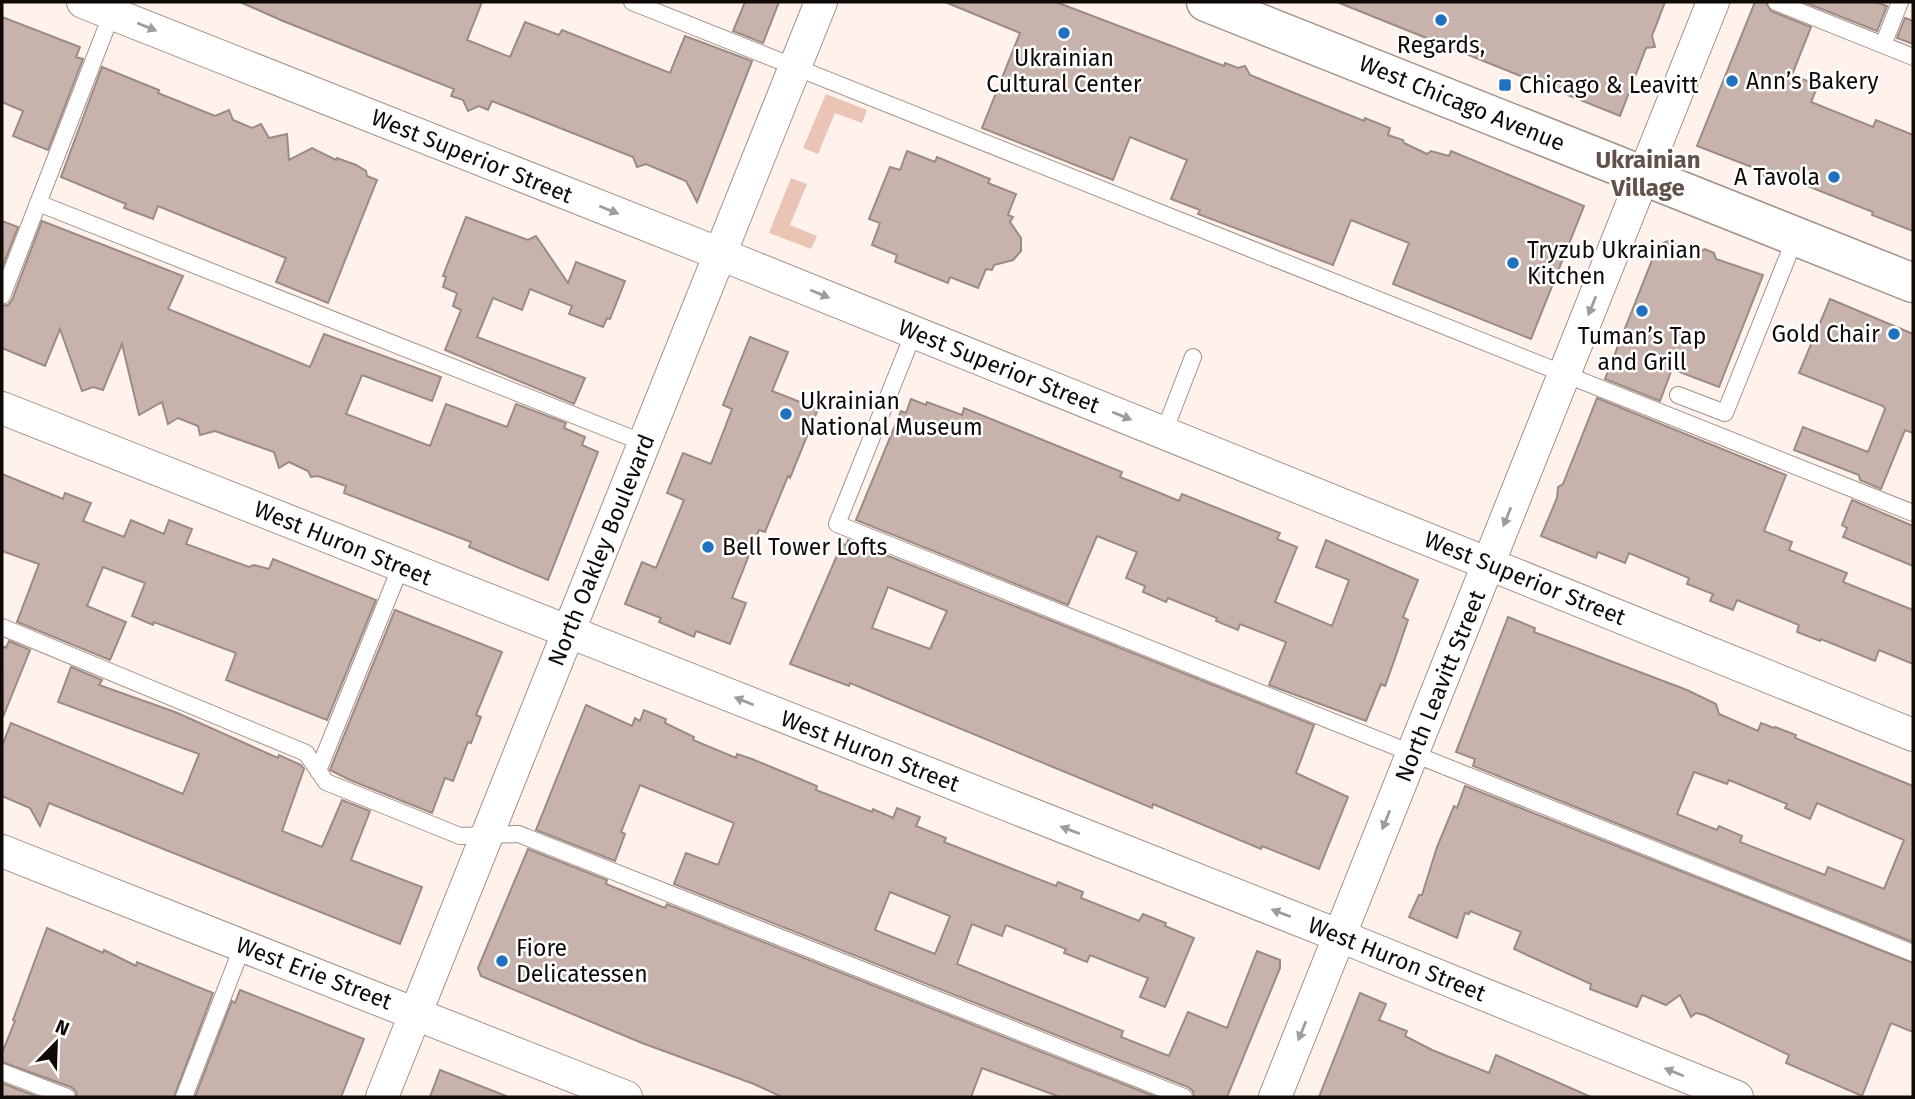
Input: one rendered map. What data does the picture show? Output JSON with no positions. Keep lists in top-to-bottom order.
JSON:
{
  "streets": {
    "main road": ["West Chicago Avenue"],
    "street": [
      "West Superior Street",
      "West Huron Street",
      "North Oakley Boulevard",
      "North Leavitt Street",
      "West Erie Street"
    ]
  },
  "crossings": [
    ["West Chicago Avenue", "North Leavitt Street"],
    ["West Superior Street", "North Oakley Boulevard"],
    ["West Superior Street", "North Leavitt Street"],
    ["West Huron Street", "North Oakley Boulevard"],
    ["West Huron Street", "North Leavitt Street"],
    ["North Oakley Boulevard", "West Erie Street"]
  ],
  "one_way": ["West Superior Street", "West Huron Street", "North Leavitt Street"],
  "districts": ["Ukrainian Village"],
  "places": {
    "other": [
      "Regards,",
      "Ukrainian Cultural Center",
      "Ann’s Bakery",
      "A Tavola",
      "Tryzub Ukrainian Kitchen",
      "Tuman’s Tap and Grill",
      "Gold Chair",
      "Ukrainian National Museum",
      "Bell Tower Lofts",
      "Fiore Delicatessen"
    ],
    "transit": ["Chicago & Leavitt"]
  },
  "north": "top right"
}
